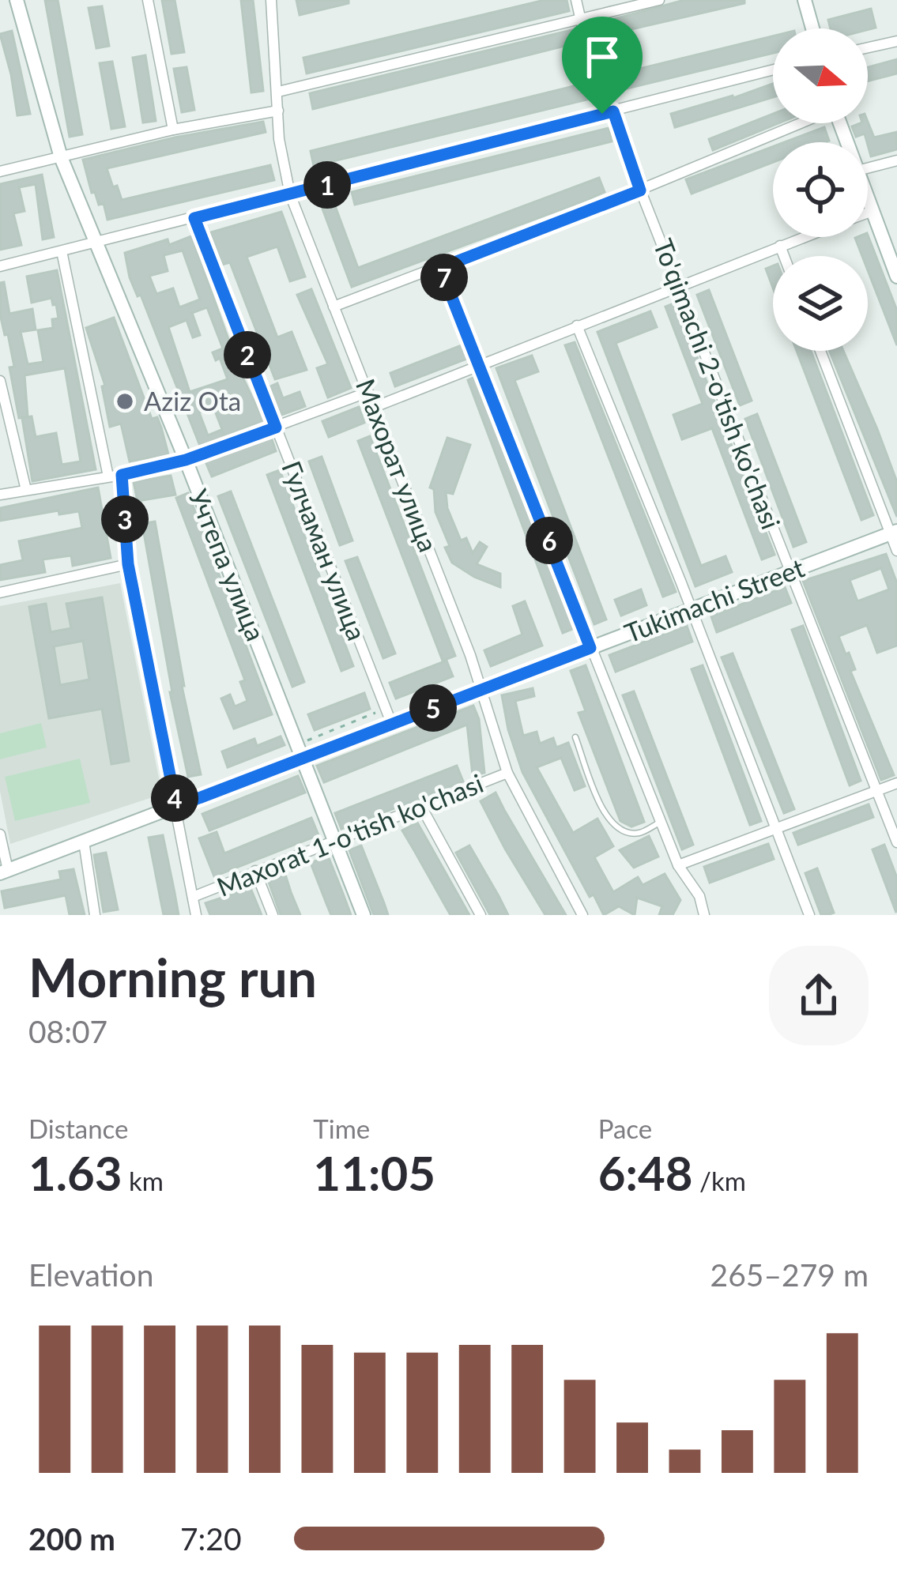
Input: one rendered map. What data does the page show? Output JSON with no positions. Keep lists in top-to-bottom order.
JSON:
{
  "streets": {
    "street": [
      "To'qimachi 2-o'tish ko'chasi",
      "Махорат улица",
      "Гулчаман улица",
      "Учтепа улица",
      "Tukimachi Street",
      "Maxorat 1-o'tish ko'chasi"
    ]
  },
  "crossings": [
    ["To'qimachi 2-o'tish ko'chasi", "Tukimachi Street"],
    ["Махорат улица", "Tukimachi Street"],
    ["Махорат улица", "Maxorat 1-o'tish ko'chasi"],
    ["Гулчаман улица", "Tukimachi Street"],
    ["Учтепа улица", "Tukimachi Street"],
    ["Учтепа улица", "Maxorat 1-o'tish ko'chasi"]
  ],
  "places": ["Aziz Ota"],
  "north": "right",
  "page": {
    "pins": [
      "1",
      "7",
      "2",
      "3",
      "6",
      "5",
      "4"
    ],
    "heading": ["Morning run", "08:07"],
    "stats": [
      ["Distance", "1.63 km"],
      ["Time", "11:05"],
      ["Pace", "6:48 /km"]
    ],
    "chart": ["Elevation", "265–279 m"],
    "list": [
      {
        "name": "200 m",
        "note": "7:20"
      }
    ]
  }
}
